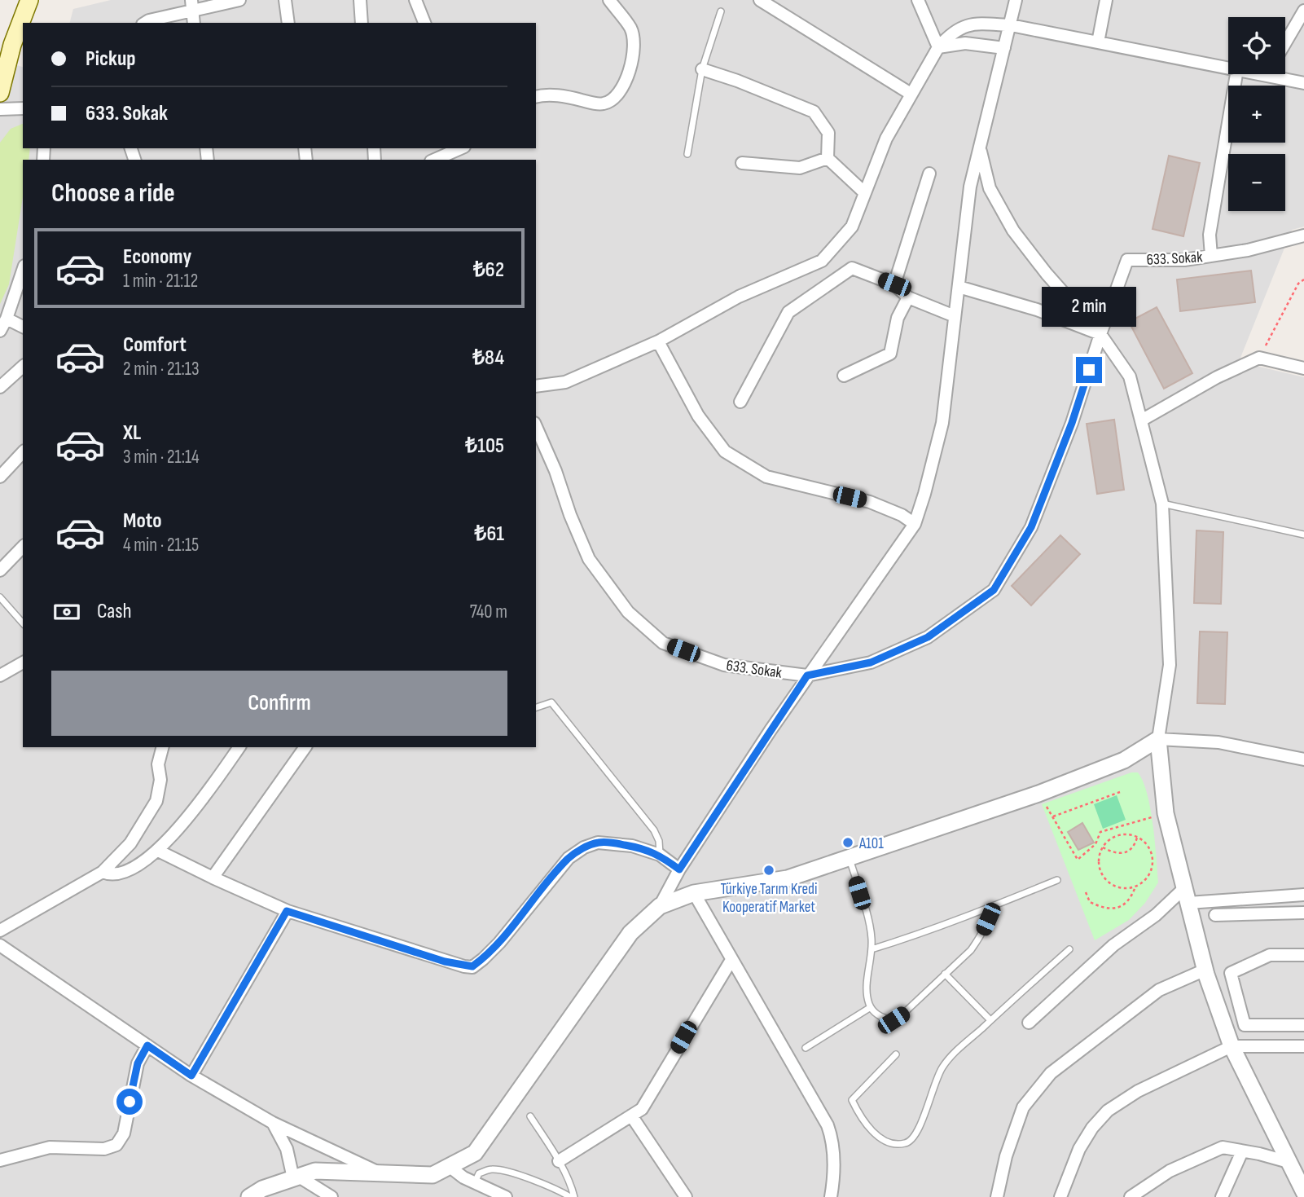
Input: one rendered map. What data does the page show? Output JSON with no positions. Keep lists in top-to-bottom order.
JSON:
{
  "streets": {
    "street": ["633. Sokak"]
  },
  "places": ["A101", "Türkiye Tarım Kredi Kooperatif Market"],
  "page": {
    "map_buttons": ["+", "−"],
    "banner": ["Pickup", "633. Sokak"],
    "heading": "Choose a ride",
    "list": [
      {
        "name": "Economy",
        "note": "1 min · 21:12",
        "value": "₺62"
      },
      {
        "name": "Comfort",
        "note": "2 min · 21:13",
        "value": "₺84"
      },
      {
        "name": "XL",
        "note": "3 min · 21:14",
        "value": "₺105"
      },
      {
        "name": "Moto",
        "note": "4 min · 21:15",
        "value": "₺61"
      }
    ],
    "bubble": "2 min",
    "pay": ["Cash", "740 m"],
    "buttons": "Confirm"
  }
}
